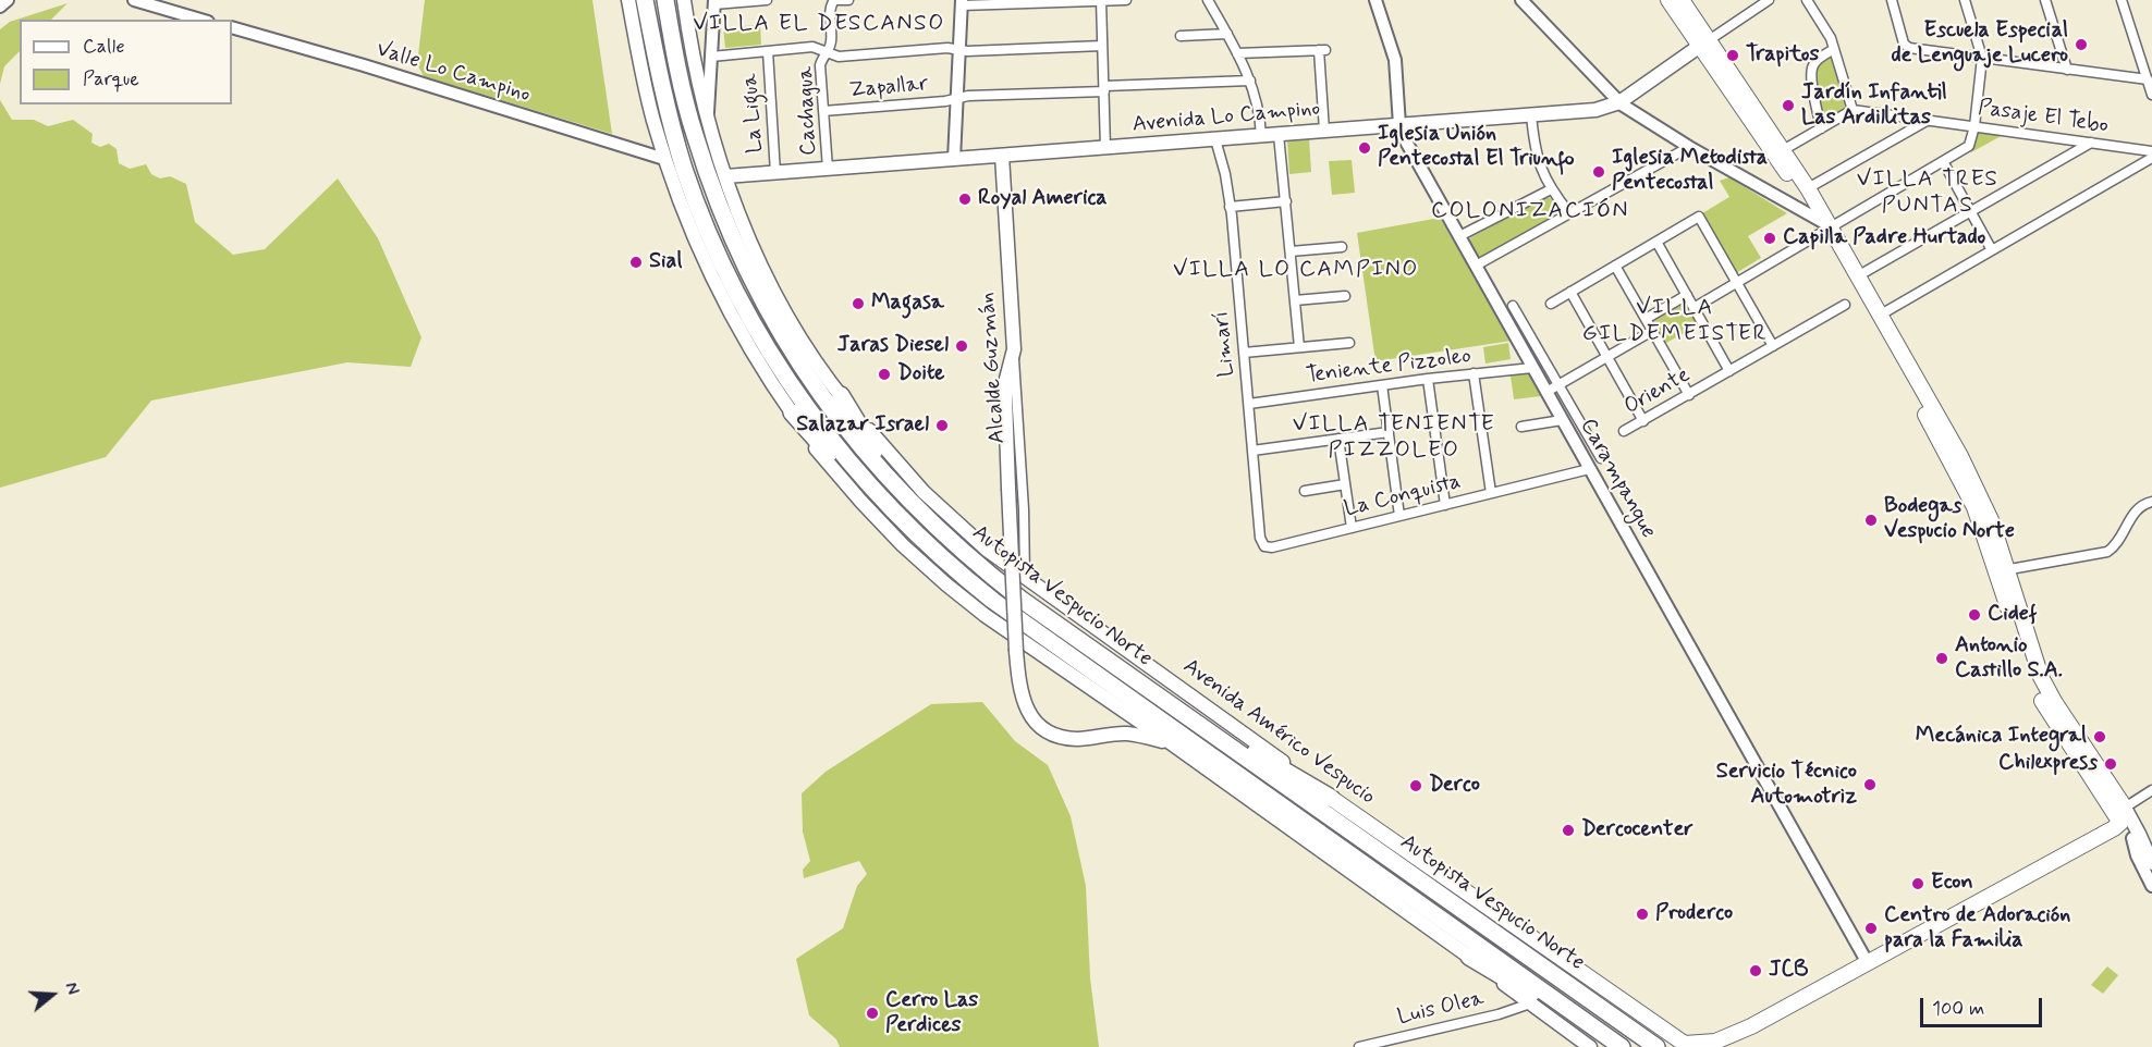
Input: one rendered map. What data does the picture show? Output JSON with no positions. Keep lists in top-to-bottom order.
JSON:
{
  "streets": {
    "highway": ["Autopista Vespucio Norte"],
    "main road": ["Avenida Lo Campino", "Alcalde Guzmán", "Avenida Américo Vespucio"],
    "street": [
      "Valle Lo Campino",
      "Zapallar",
      "Cachagua",
      "La Ligua",
      "Pasaje El Tebo",
      "Limarí",
      "Teniente Pizzoleo",
      "Oriente",
      "Carampangue",
      "La Conquista",
      "Luis Olea"
    ]
  },
  "crossings": [
    ["Zapallar", "Cachagua"],
    ["Cachagua", "Avenida Lo Campino"],
    ["La Ligua", "Avenida Lo Campino"],
    ["Avenida Lo Campino", "Limarí"],
    ["Avenida Lo Campino", "Alcalde Guzmán"],
    ["Avenida Lo Campino", "Carampangue"],
    ["Avenida Lo Campino", "Avenida Américo Vespucio"],
    ["Limarí", "Teniente Pizzoleo"],
    ["Limarí", "La Conquista"],
    ["Teniente Pizzoleo", "Carampangue"],
    ["Alcalde Guzmán", "Avenida Américo Vespucio"],
    ["Carampangue", "La Conquista"]
  ],
  "districts": [
    "VILLA EL DESCANSO",
    "VILLA TRES PUNTAS",
    "COLONIZACIÓN",
    "VILLA LO CAMPINO",
    "VILLA GILDEMEISTER",
    "VILLA TENIENTE PIZZOLEO"
  ],
  "places": [
    "Escuela Especial de Lenguaje Lucero",
    "Trapitos",
    "Jardín Infantil Las Ardillitas",
    "Iglesia Unión Pentecostal El Triunfo",
    "Iglesia Metodista Pentecostal",
    "Royal America",
    "Capilla Padre Hurtado",
    "Sial",
    "Magasa",
    "Jaras Diesel",
    "Doite",
    "Salazar Israel",
    "Bodegas Vespucio Norte",
    "Cidef",
    "Antonio Castillo S.A.",
    "Mecánica Integral",
    "Chilexpress",
    "Servicio Técnico Automotriz",
    "Derco",
    "Dercocenter",
    "Econ",
    "Proderco",
    "Centro de Adoración para la Familia",
    "JCB",
    "Cerro Las Perdices"
  ],
  "legend": ["Calle", "Parque"],
  "scale_bar": "100 m",
  "north": "right"
}
